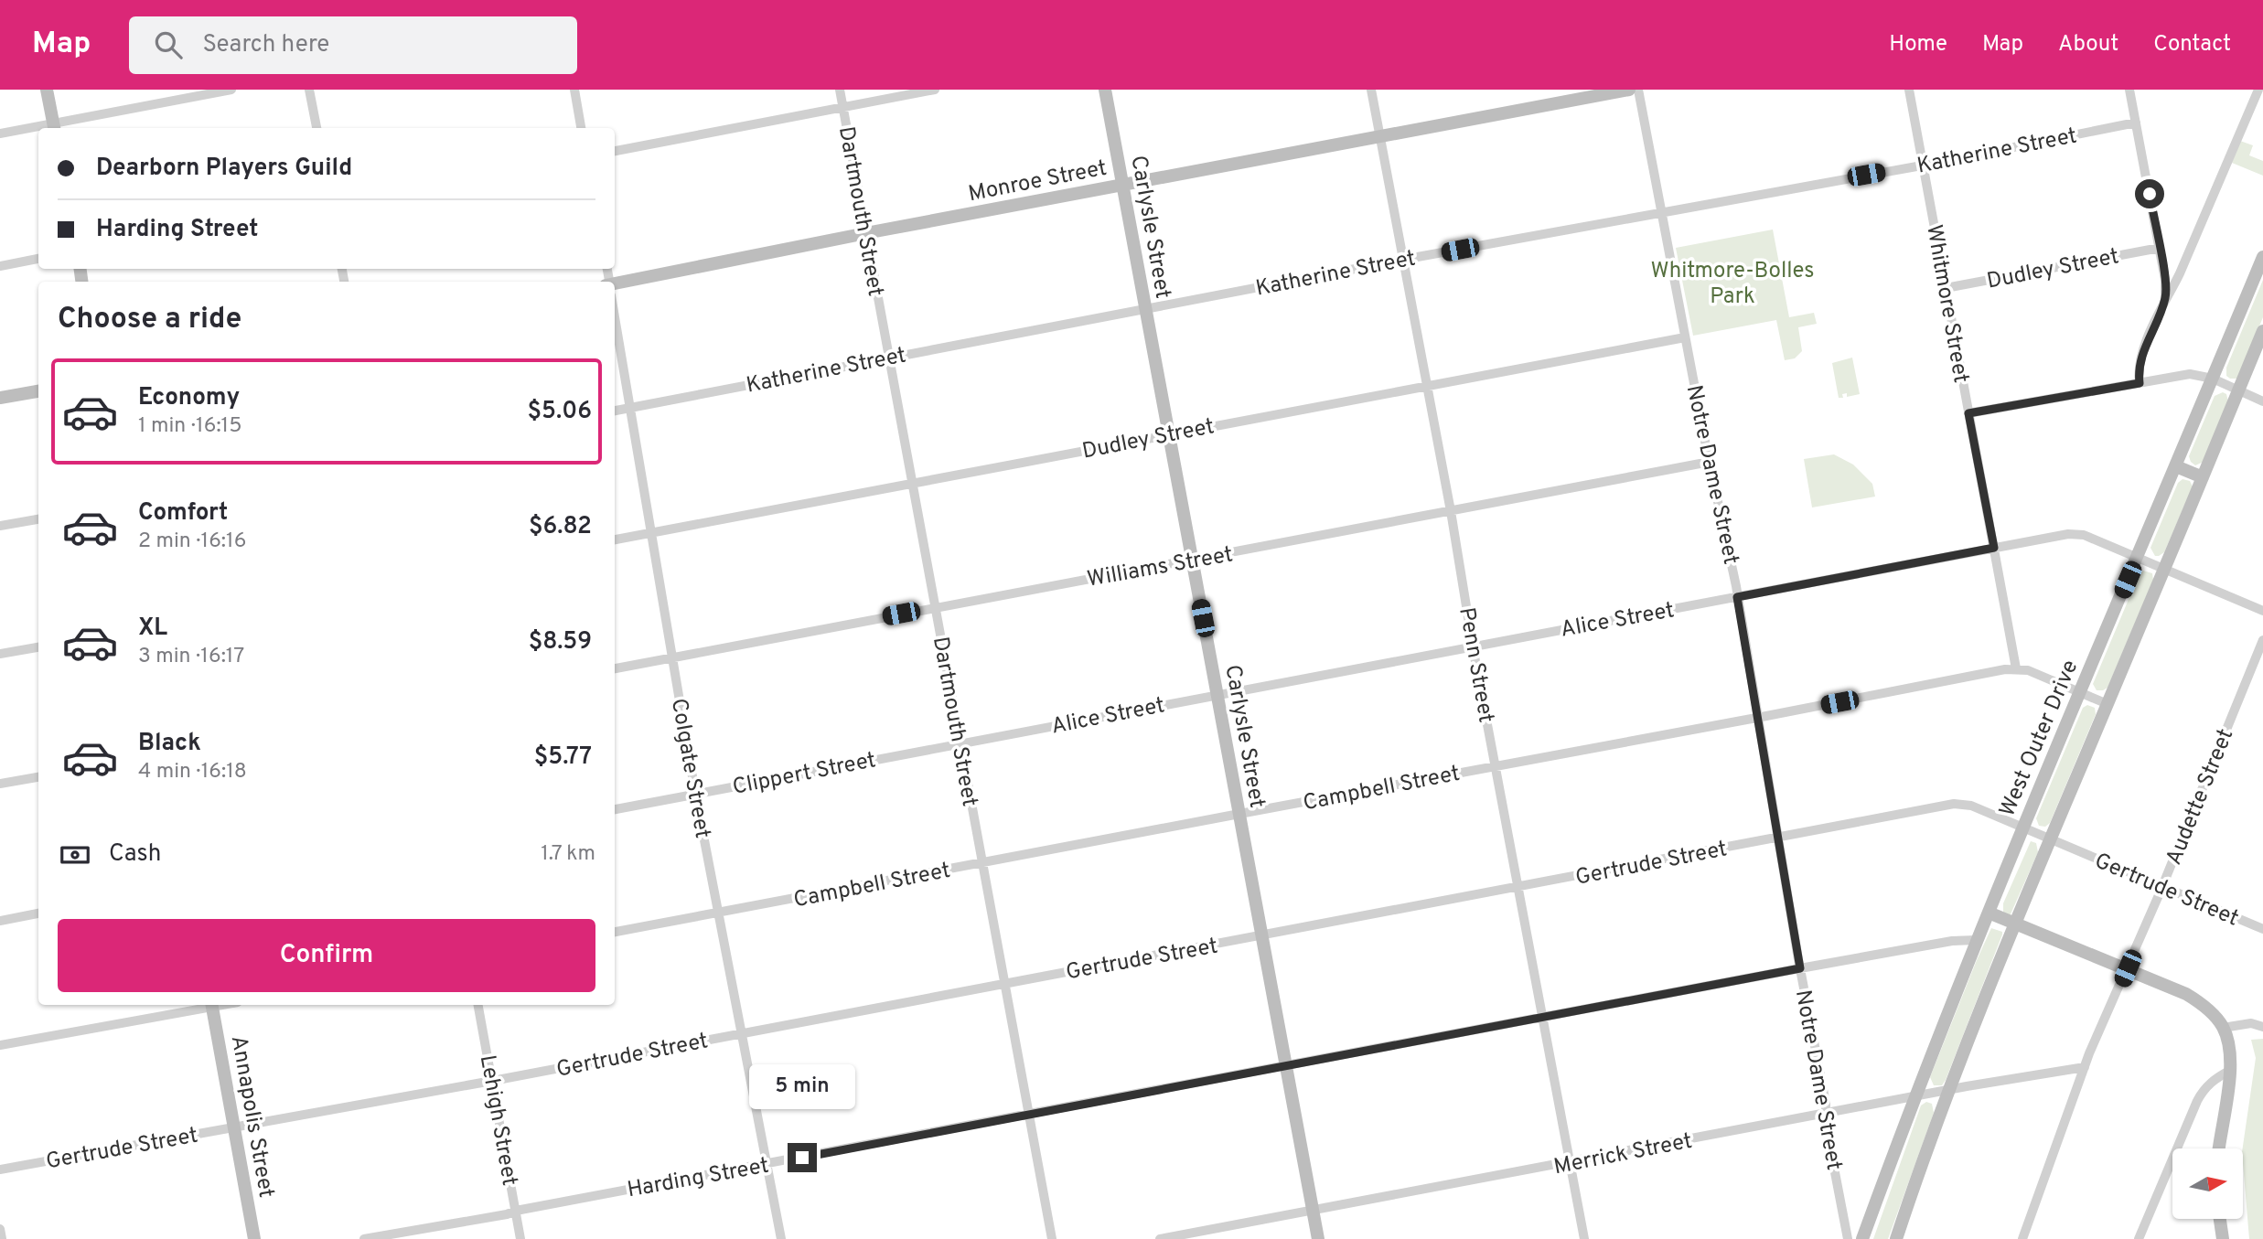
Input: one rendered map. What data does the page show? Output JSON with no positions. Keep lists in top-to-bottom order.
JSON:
{
  "streets": {
    "street": [
      "Katherine Street",
      "Monroe Street",
      "Dartmouth Street",
      "Carlysle Street",
      "Dudley Street",
      "Whitmore Street",
      "Notre Dame Street",
      "Williams Street",
      "Alice Street",
      "Penn Street",
      "West Outer Drive",
      "Colgate Street",
      "Clippert Street",
      "Campbell Street",
      "Audette Street",
      "Gertrude Street",
      "Annapolis Street",
      "Lehigh Street",
      "Merrick Street",
      "Harding Street"
    ]
  },
  "crossings": [
    ["Katherine Street", "Dartmouth Street"],
    ["Katherine Street", "Carlysle Street"],
    ["Katherine Street", "Whitmore Street"],
    ["Katherine Street", "Notre Dame Street"],
    ["Katherine Street", "Penn Street"],
    ["Katherine Street", "Colgate Street"],
    ["Monroe Street", "Dartmouth Street"],
    ["Monroe Street", "Carlysle Street"],
    ["Monroe Street", "Penn Street"],
    ["Dartmouth Street", "Dudley Street"],
    ["Dartmouth Street", "Williams Street"],
    ["Dartmouth Street", "Alice Street"],
    ["Dartmouth Street", "Clippert Street"],
    ["Dartmouth Street", "Campbell Street"],
    ["Dartmouth Street", "Gertrude Street"],
    ["Dartmouth Street", "Harding Street"],
    ["Carlysle Street", "Dudley Street"],
    ["Carlysle Street", "Williams Street"],
    ["Carlysle Street", "Alice Street"],
    ["Carlysle Street", "Campbell Street"],
    ["Carlysle Street", "Gertrude Street"],
    ["Carlysle Street", "Merrick Street"],
    ["Carlysle Street", "Harding Street"],
    ["Dudley Street", "Whitmore Street"],
    ["Dudley Street", "Notre Dame Street"],
    ["Dudley Street", "Penn Street"],
    ["Dudley Street", "Colgate Street"],
    ["Whitmore Street", "Alice Street"],
    ["Whitmore Street", "Campbell Street"],
    ["Notre Dame Street", "Williams Street"],
    ["Notre Dame Street", "Alice Street"],
    ["Notre Dame Street", "Campbell Street"],
    ["Notre Dame Street", "Gertrude Street"],
    ["Notre Dame Street", "Merrick Street"],
    ["Notre Dame Street", "Harding Street"],
    ["Williams Street", "Penn Street"],
    ["Williams Street", "Colgate Street"],
    ["Alice Street", "Penn Street"],
    ["Alice Street", "West Outer Drive"],
    ["Alice Street", "Clippert Street"],
    ["Penn Street", "Campbell Street"],
    ["Penn Street", "Gertrude Street"],
    ["Penn Street", "Merrick Street"],
    ["Penn Street", "Harding Street"],
    ["West Outer Drive", "Campbell Street"],
    ["West Outer Drive", "Gertrude Street"],
    ["West Outer Drive", "Merrick Street"],
    ["West Outer Drive", "Harding Street"],
    ["Colgate Street", "Clippert Street"],
    ["Colgate Street", "Campbell Street"],
    ["Colgate Street", "Gertrude Street"],
    ["Colgate Street", "Harding Street"],
    ["Audette Street", "Gertrude Street"],
    ["Audette Street", "Merrick Street"],
    ["Gertrude Street", "Annapolis Street"],
    ["Gertrude Street", "Lehigh Street"],
    ["Lehigh Street", "Harding Street"]
  ],
  "parks": ["Whitmore-Bolles Park"],
  "north": "right",
  "page": {
    "header": "Map",
    "search": "Search here",
    "nav": [
      "Home",
      "Map",
      "About",
      "Contact"
    ],
    "banner": ["Dearborn Players Guild", "Harding Street"],
    "heading": "Choose a ride",
    "list": [
      {
        "name": "Economy",
        "note": "1 min · 16:15",
        "value": "$5.06"
      },
      {
        "name": "Comfort",
        "note": "2 min · 16:16",
        "value": "$6.82"
      },
      {
        "name": "XL",
        "note": "3 min · 16:17",
        "value": "$8.59"
      },
      {
        "name": "Black",
        "note": "4 min · 16:18",
        "value": "$5.77"
      }
    ],
    "pay": ["Cash", "1.7 km"],
    "buttons": "Confirm",
    "bubble": "5 min"
  }
}
